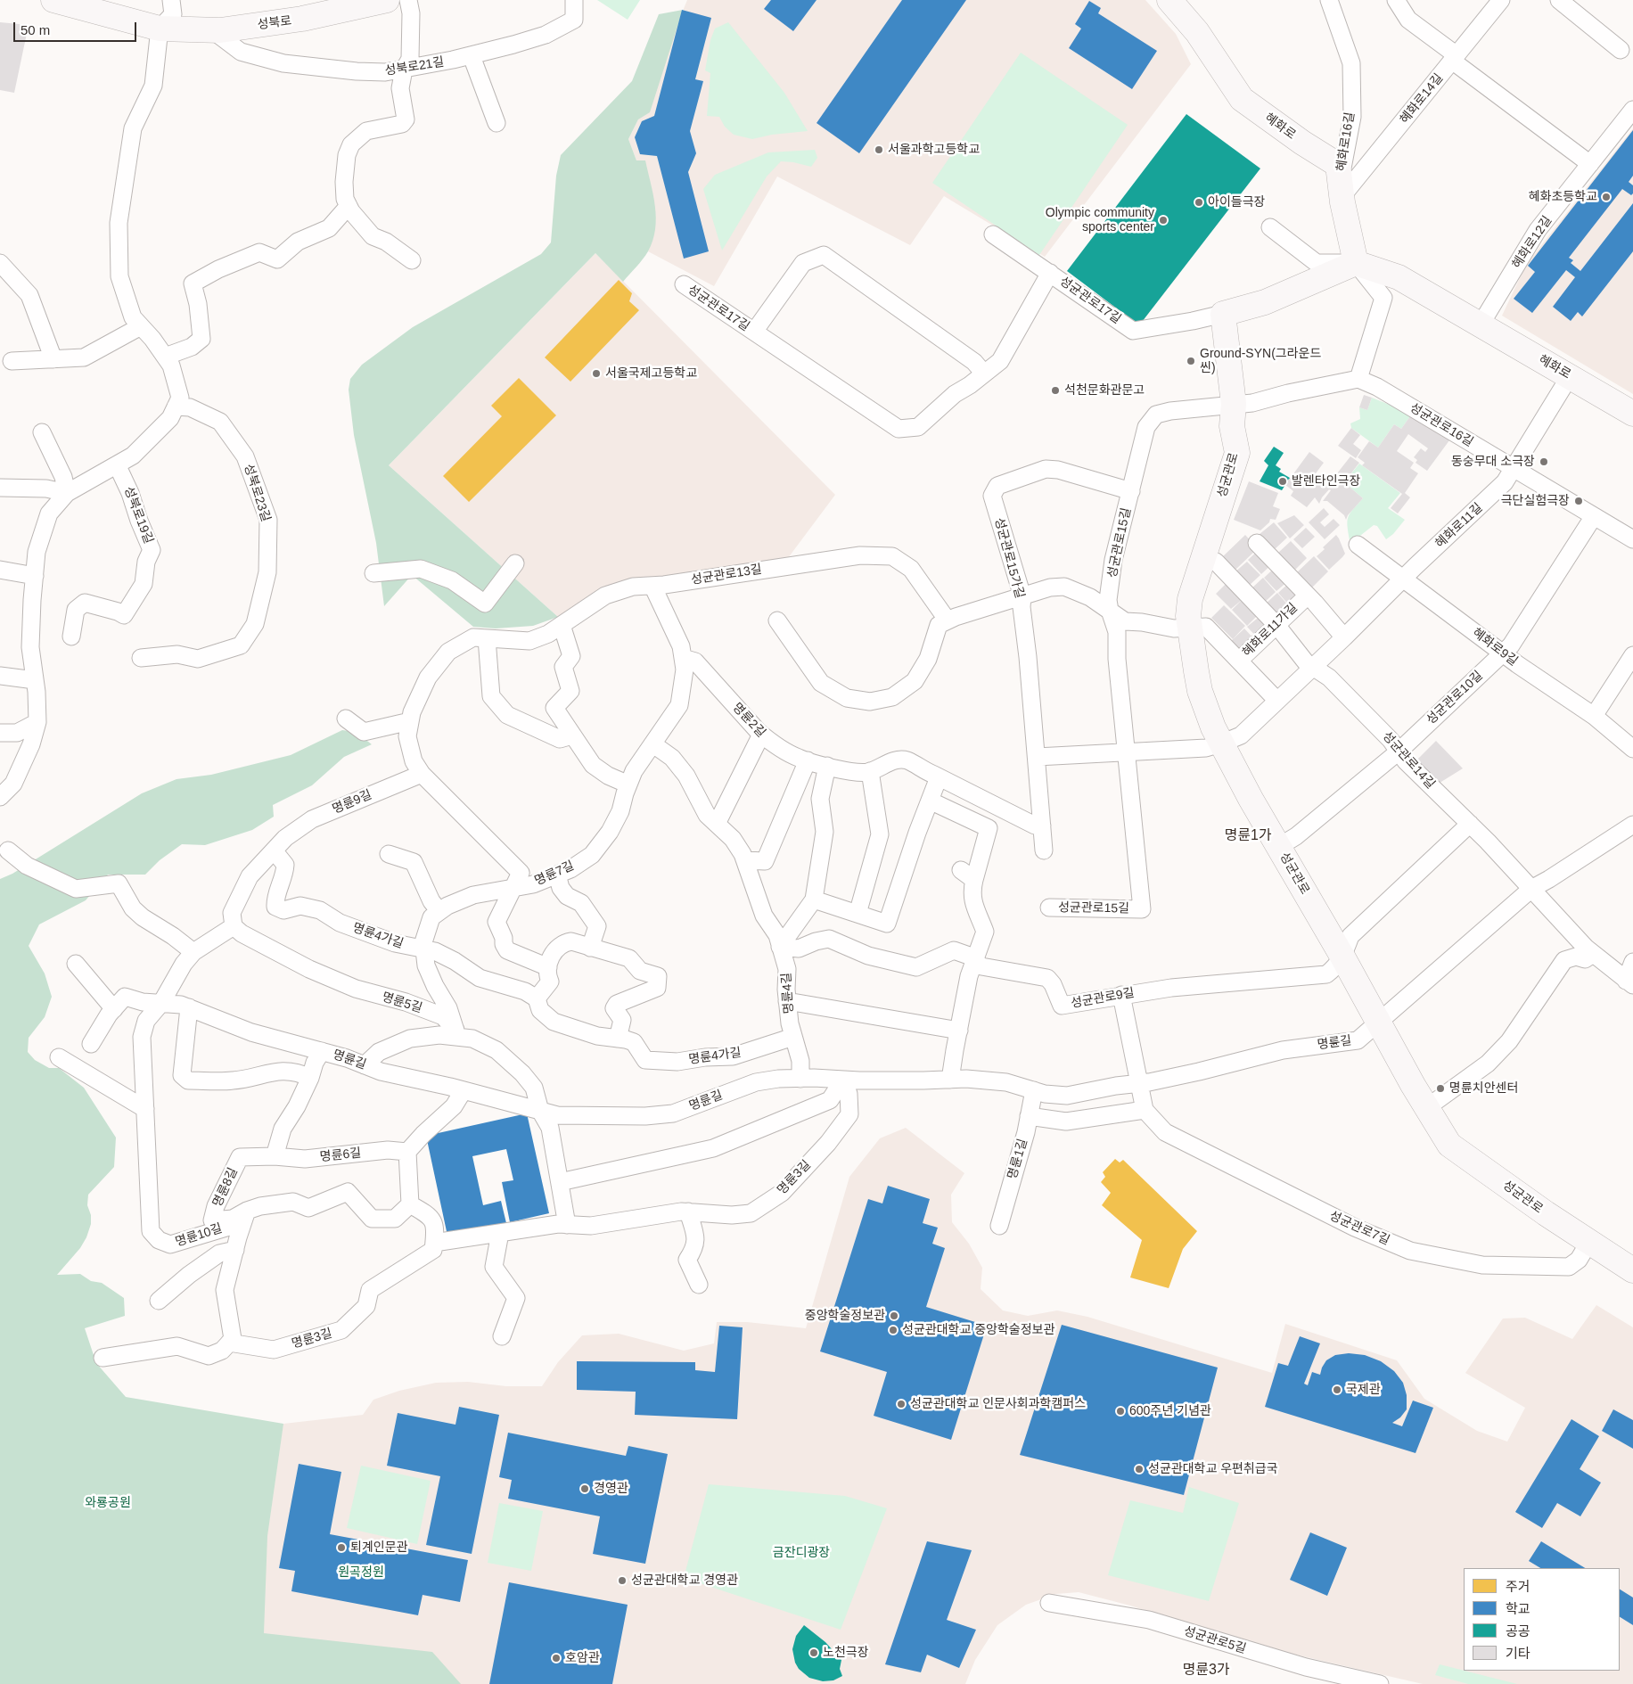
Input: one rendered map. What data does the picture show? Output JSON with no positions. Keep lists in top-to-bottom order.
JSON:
{
  "streets": {
    "street": [
      "성북로",
      "성북로21길",
      "혜화로14길",
      "혜화로",
      "혜화로16길",
      "혜화로12길",
      "성균관로17길",
      "성균관로16길",
      "성균관로",
      "성북로23길",
      "성북로19길",
      "혜화로11길",
      "성균관로15길",
      "성균관로15가길",
      "성균관로13길",
      "혜화로11가길",
      "혜화로9길",
      "성균관로10길",
      "명륜2길",
      "성균관로14길",
      "명륜9길",
      "명륜7길",
      "명륜4가길",
      "명륜4길",
      "성균관로9길",
      "명륜5길",
      "명륜길",
      "명륜6길",
      "명륜1길",
      "명륜3길",
      "명륜8길",
      "성균관로7길",
      "명륜10길",
      "성균관로5길"
    ]
  },
  "crossings": [
    ["성북로", "성북로21길"],
    ["혜화로14길", "혜화로"],
    ["혜화로14길", "혜화로16길"],
    ["혜화로", "혜화로16길"],
    ["혜화로", "혜화로12길"],
    ["혜화로", "성균관로16길"],
    ["혜화로", "혜화로11길"],
    ["성균관로17길", "성균관로"],
    ["성균관로16길", "혜화로11길"],
    ["성균관로16길", "성균관로10길"],
    ["성균관로", "혜화로11길"],
    ["성균관로", "성균관로15길"],
    ["성균관로", "혜화로11가길"],
    ["성균관로", "성균관로10길"],
    ["성균관로", "성균관로14길"],
    ["성균관로", "성균관로9길"],
    ["성균관로", "명륜길"],
    ["성균관로", "성균관로7길"],
    ["혜화로11길", "혜화로11가길"],
    ["혜화로11길", "혜화로9길"],
    ["혜화로11길", "성균관로14길"],
    ["성균관로15길", "성균관로15가길"],
    ["성균관로15가길", "명륜2길"],
    ["성균관로13길", "명륜9길"],
    ["성균관로13길", "명륜7길"],
    ["혜화로11가길", "성균관로14길"],
    ["혜화로9길", "성균관로10길"],
    ["성균관로10길", "성균관로14길"],
    ["명륜2길", "명륜7길"],
    ["성균관로14길", "명륜길"],
    ["명륜9길", "명륜4가길"],
    ["명륜9길", "명륜5길"],
    ["명륜7길", "명륜4가길"],
    ["명륜7길", "명륜4길"],
    ["명륜7길", "명륜5길"],
    ["명륜4가길", "명륜4길"],
    ["명륜4길", "성균관로9길"],
    ["명륜4길", "명륜길"],
    ["명륜5길", "명륜길"],
    ["명륜길", "명륜1길"],
    ["명륜길", "명륜3길"],
    ["명륜길", "명륜10길"],
    ["명륜6길", "명륜8길"],
    ["명륜3길", "명륜10길"],
    ["명륜8길", "명륜10길"]
  ],
  "districts": ["명륜1가", "명륜3가"],
  "parks": ["와룡공원", "금잔디광장", "원곡정원"],
  "places": [
    "서울과학고등학교",
    "혜화초등학교",
    "아이들극장",
    "Olympic community sports center",
    "Ground-SYN(그라운드 씬)",
    "서울국제고등학교",
    "석천문화관문고",
    "동숭무대 소극장",
    "발렌타인극장",
    "극단실험극장",
    "명륜치안센터",
    "중앙학술정보관",
    "성균관대학교 중앙학술정보관",
    "국제관",
    "성균관대학교 인문사회과학캠퍼스",
    "600주년 기념관",
    "성균관대학교 우편취급국",
    "경영관",
    "퇴계인문관",
    "성균관대학교 경영관",
    "노천극장",
    "호암관"
  ],
  "legend": [
    "주거",
    "학교",
    "공공",
    "기타"
  ],
  "scale_bar": "50 m"
}
